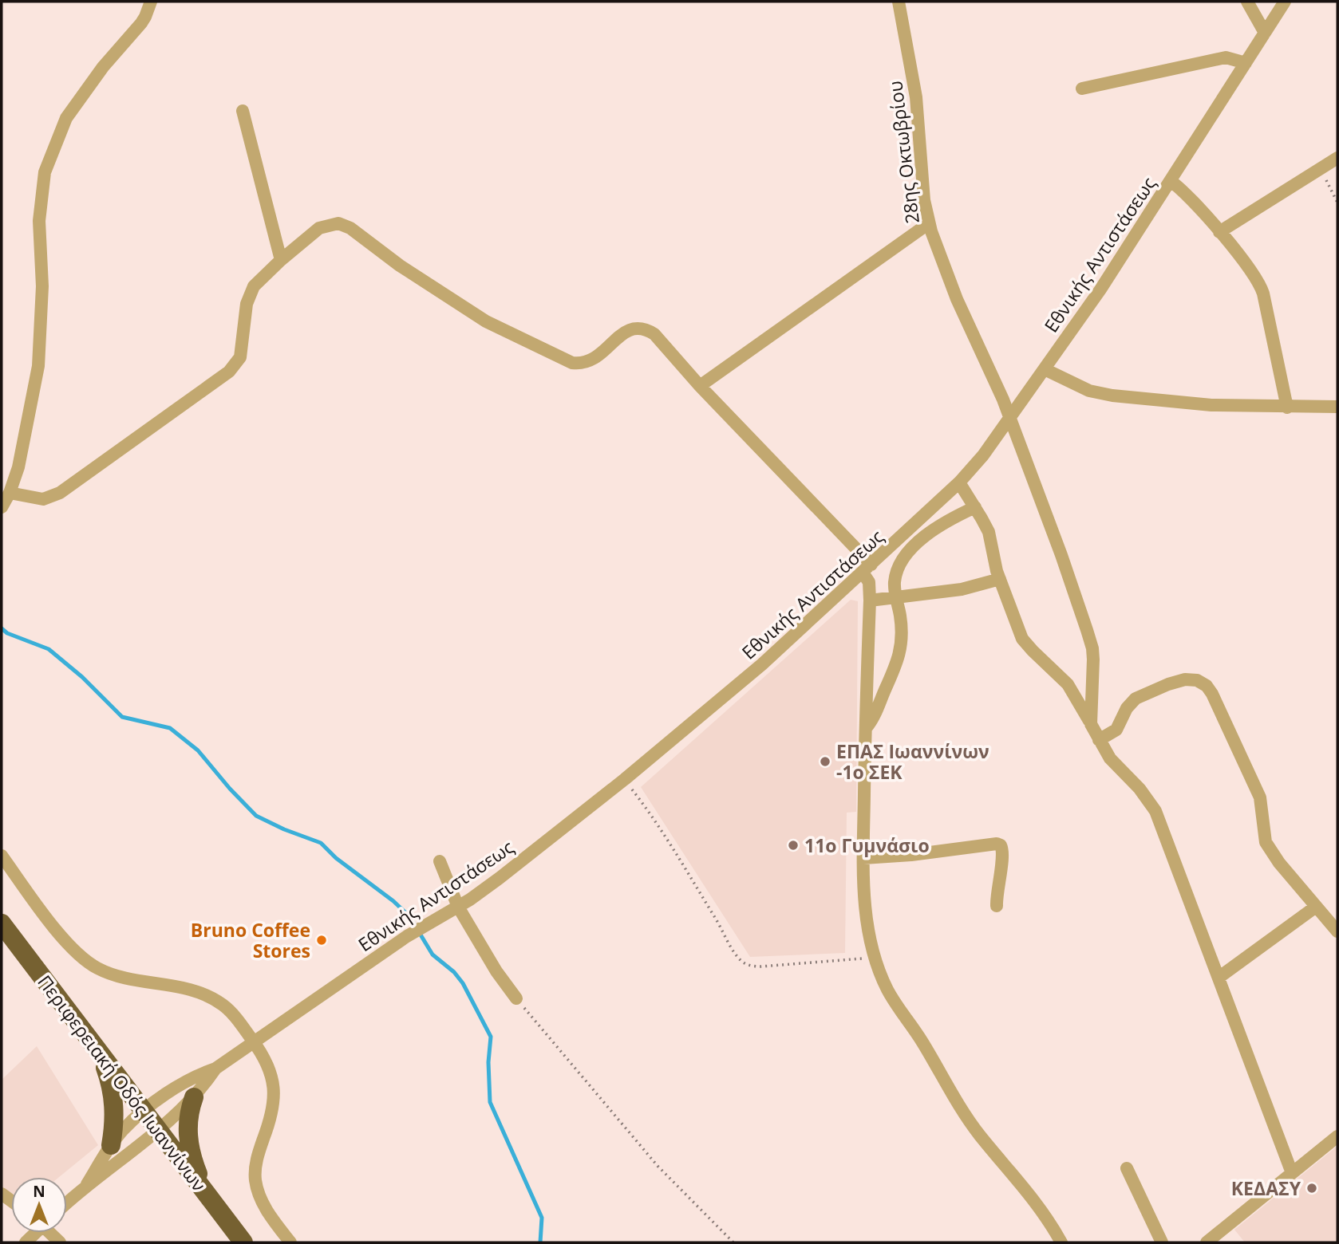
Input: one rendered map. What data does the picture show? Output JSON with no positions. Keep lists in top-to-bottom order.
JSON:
{
  "streets": {
    "highway": ["Περιφερειακή Οδός Ιωαννίνων"],
    "street": ["28ης Οκτωβρίου", "Εθνικής Αντιστάσεως"]
  },
  "crossings": [
    ["28ης Οκτωβρίου", "Εθνικής Αντιστάσεως"],
    ["Εθνικής Αντιστάσεως", "Περιφερειακή Οδός Ιωαννίνων"]
  ],
  "places": [
    "ΕΠΑΣ Ιωαννίνων -1ο ΣΕΚ",
    "11o Γυμνάσιο",
    "Bruno Coffee Stores",
    "ΚΕΔΑΣΥ"
  ],
  "north": "top"
}
